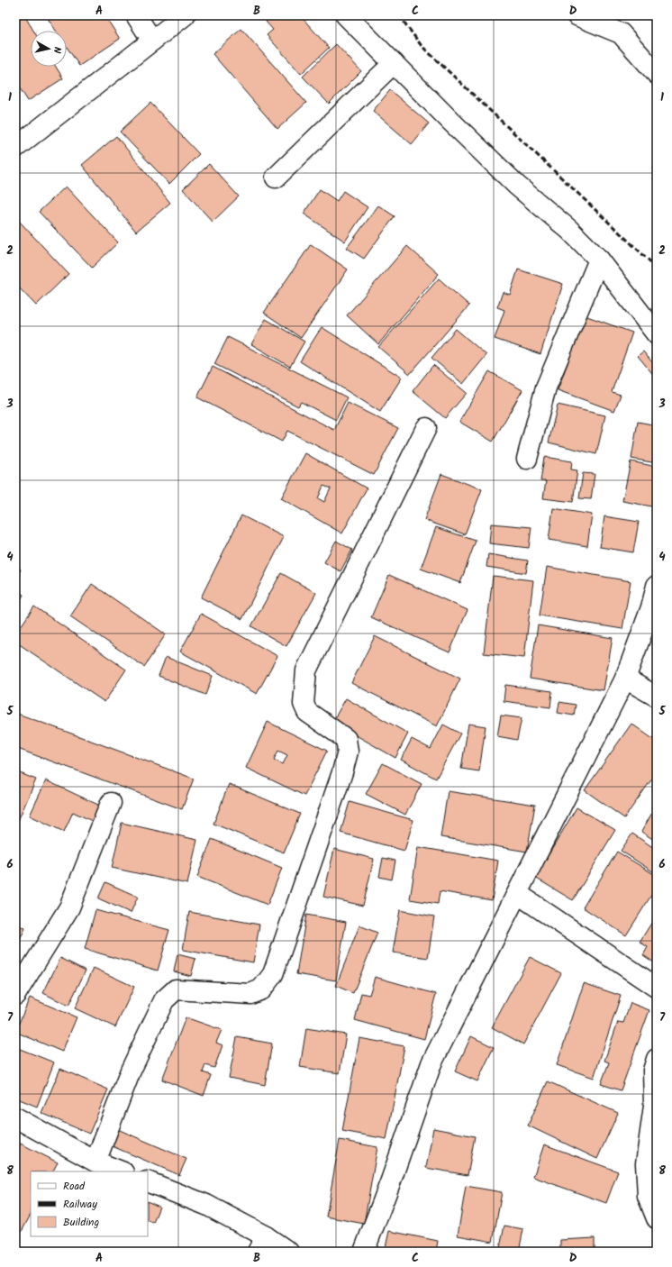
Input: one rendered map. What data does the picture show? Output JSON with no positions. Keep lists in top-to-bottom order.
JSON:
{
  "legend": ["Road", "Railway", "Building"],
  "north": "right",
  "grid": {
    "columns": [
      "A",
      "B",
      "C",
      "D"
    ],
    "rows": [
      "1",
      "2",
      "3",
      "4",
      "5",
      "6",
      "7",
      "8"
    ]
  }
}
